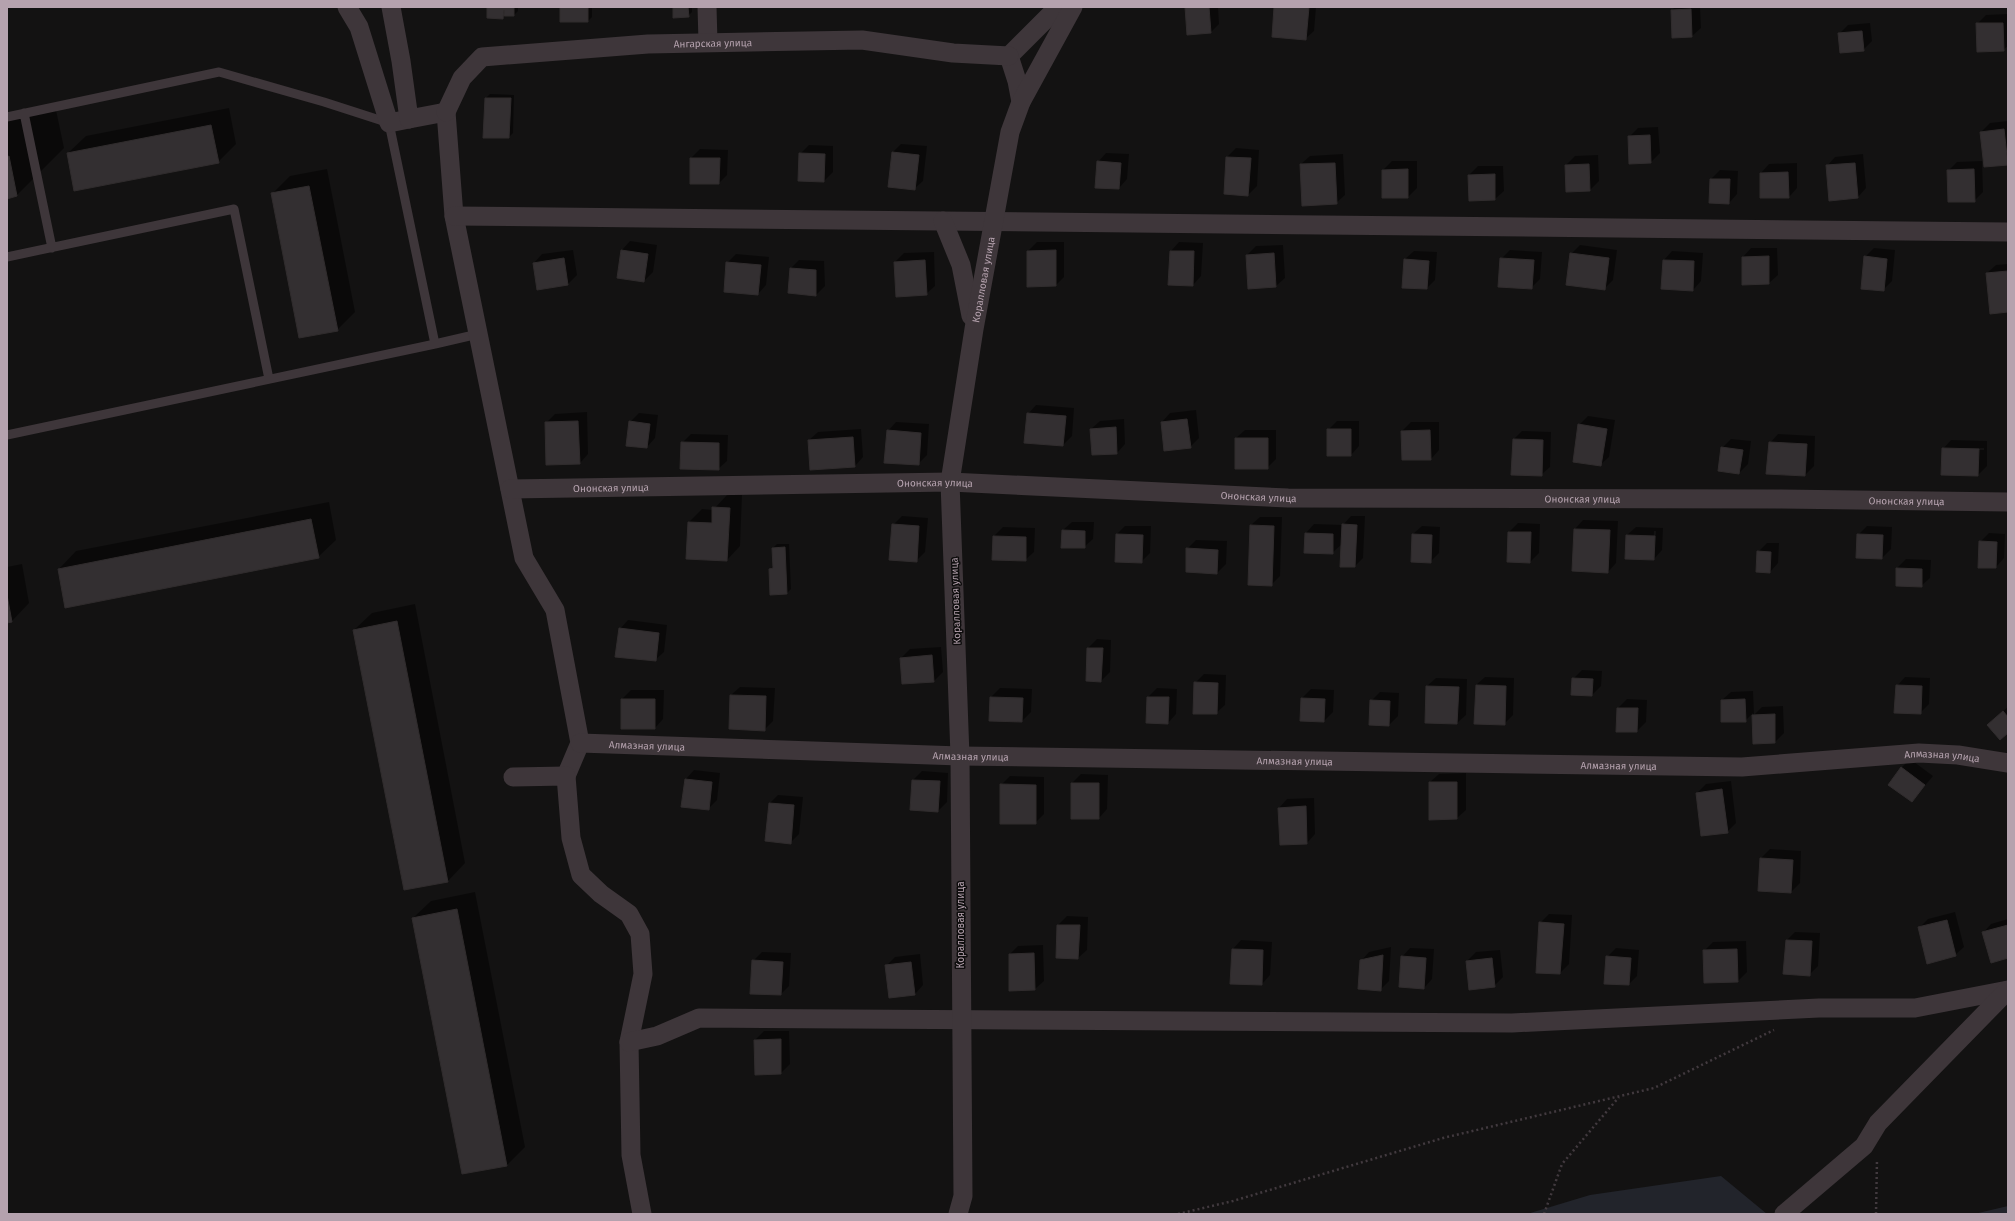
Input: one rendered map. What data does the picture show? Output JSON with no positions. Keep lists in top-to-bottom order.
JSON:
{
  "streets": {
    "street": [
      "Ангарская улица",
      "Коралловая улица",
      "Ононская улица",
      "Алмазная улица"
    ]
  },
  "crossings": [
    ["Коралловая улица", "Ононская улица"],
    ["Коралловая улица", "Алмазная улица"]
  ]
}
